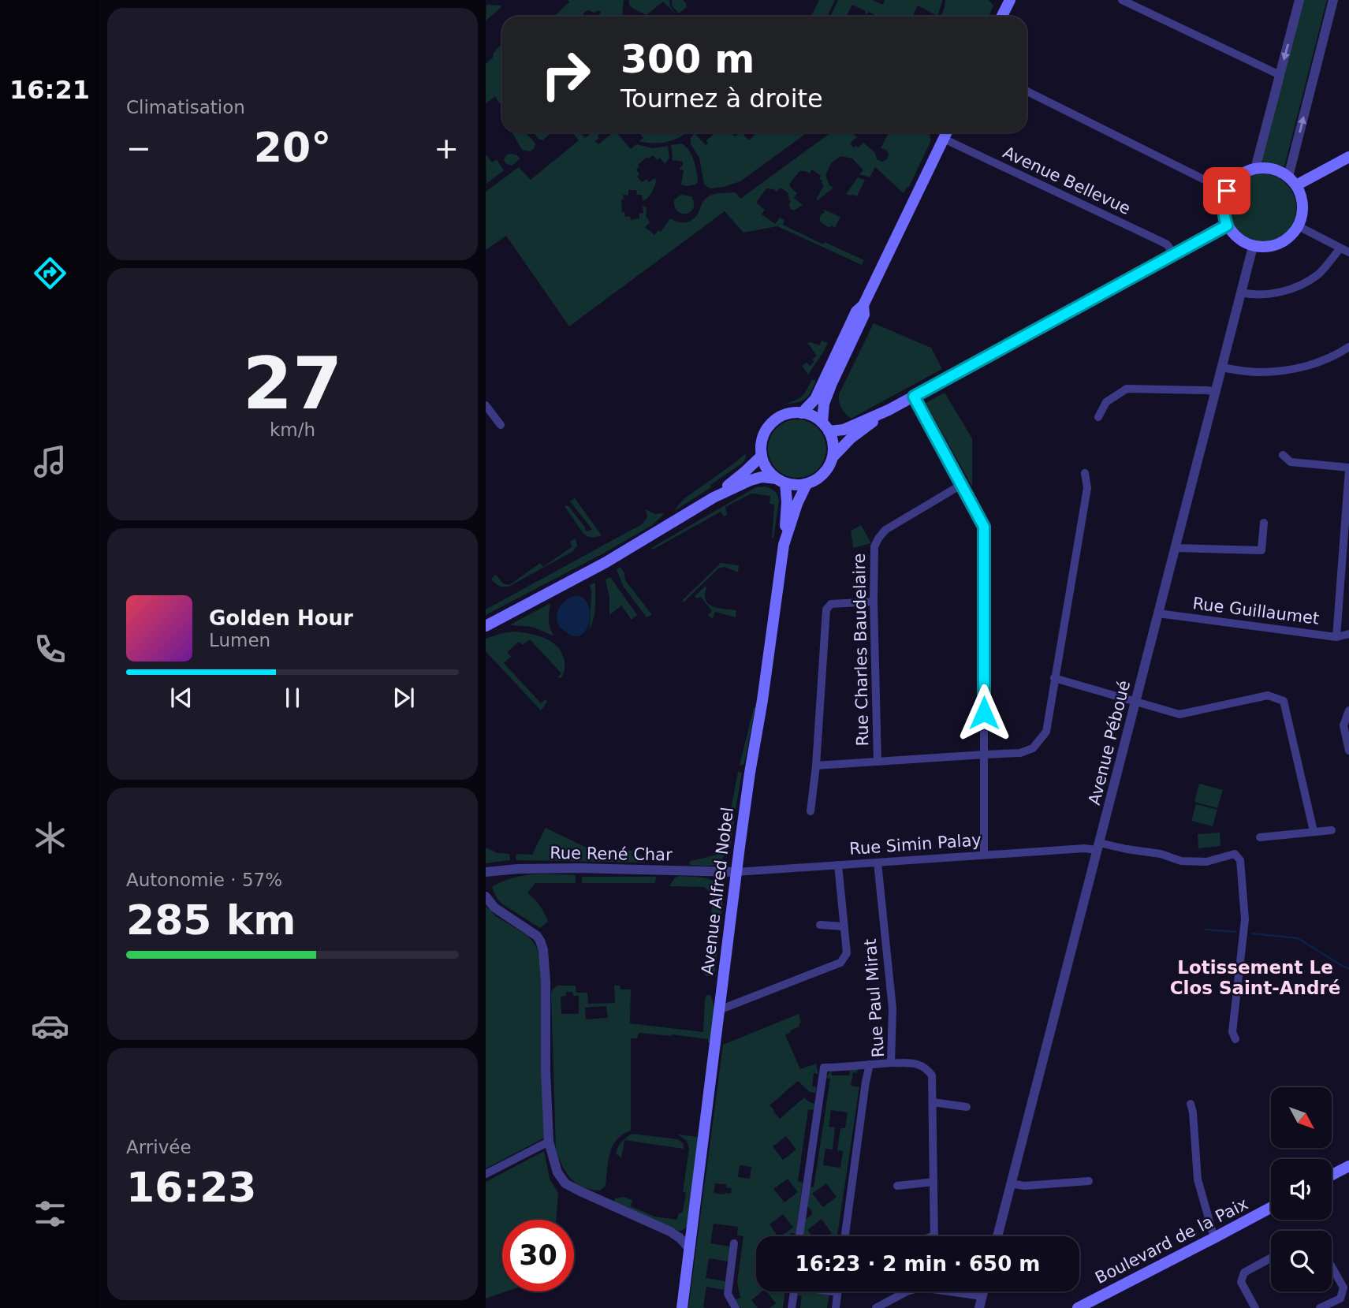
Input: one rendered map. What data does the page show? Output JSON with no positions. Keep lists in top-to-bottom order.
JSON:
{
  "streets": {
    "main road": ["Avenue Alfred Nobel", "Boulevard de la Paix"],
    "street": [
      "Avenue Bellevue",
      "Rue Guillaumet",
      "Rue Charles Baudelaire",
      "Avenue Péboué",
      "Rue Simin Palay",
      "Rue René Char",
      "Rue Paul Mirat"
    ]
  },
  "crossings": [
    ["Rue Guillaumet", "Avenue Péboué"],
    ["Avenue Péboué", "Rue Simin Palay"],
    ["Rue Simin Palay", "Rue René Char"],
    ["Rue Simin Palay", "Avenue Alfred Nobel"],
    ["Rue Simin Palay", "Rue Paul Mirat"],
    ["Rue René Char", "Avenue Alfred Nobel"]
  ],
  "districts": ["Lotissement Le Clos Saint-André"],
  "north": "bottom right",
  "page": {
    "tabs": "16:21",
    "tile": [
      "Climatisation",
      ["27", "km/h"],
      ["Autonomie · 57%", "285 km"],
      ["Arrivée", "16:23"]
    ],
    "turn": ["300 m", "Tournez à droite"],
    "heat": ["−", "20°", "+"],
    "song": ["Golden Hour", "Lumen"],
    "limit": "30",
    "trip": "16:23 · 2 min · 650 m"
  }
}
